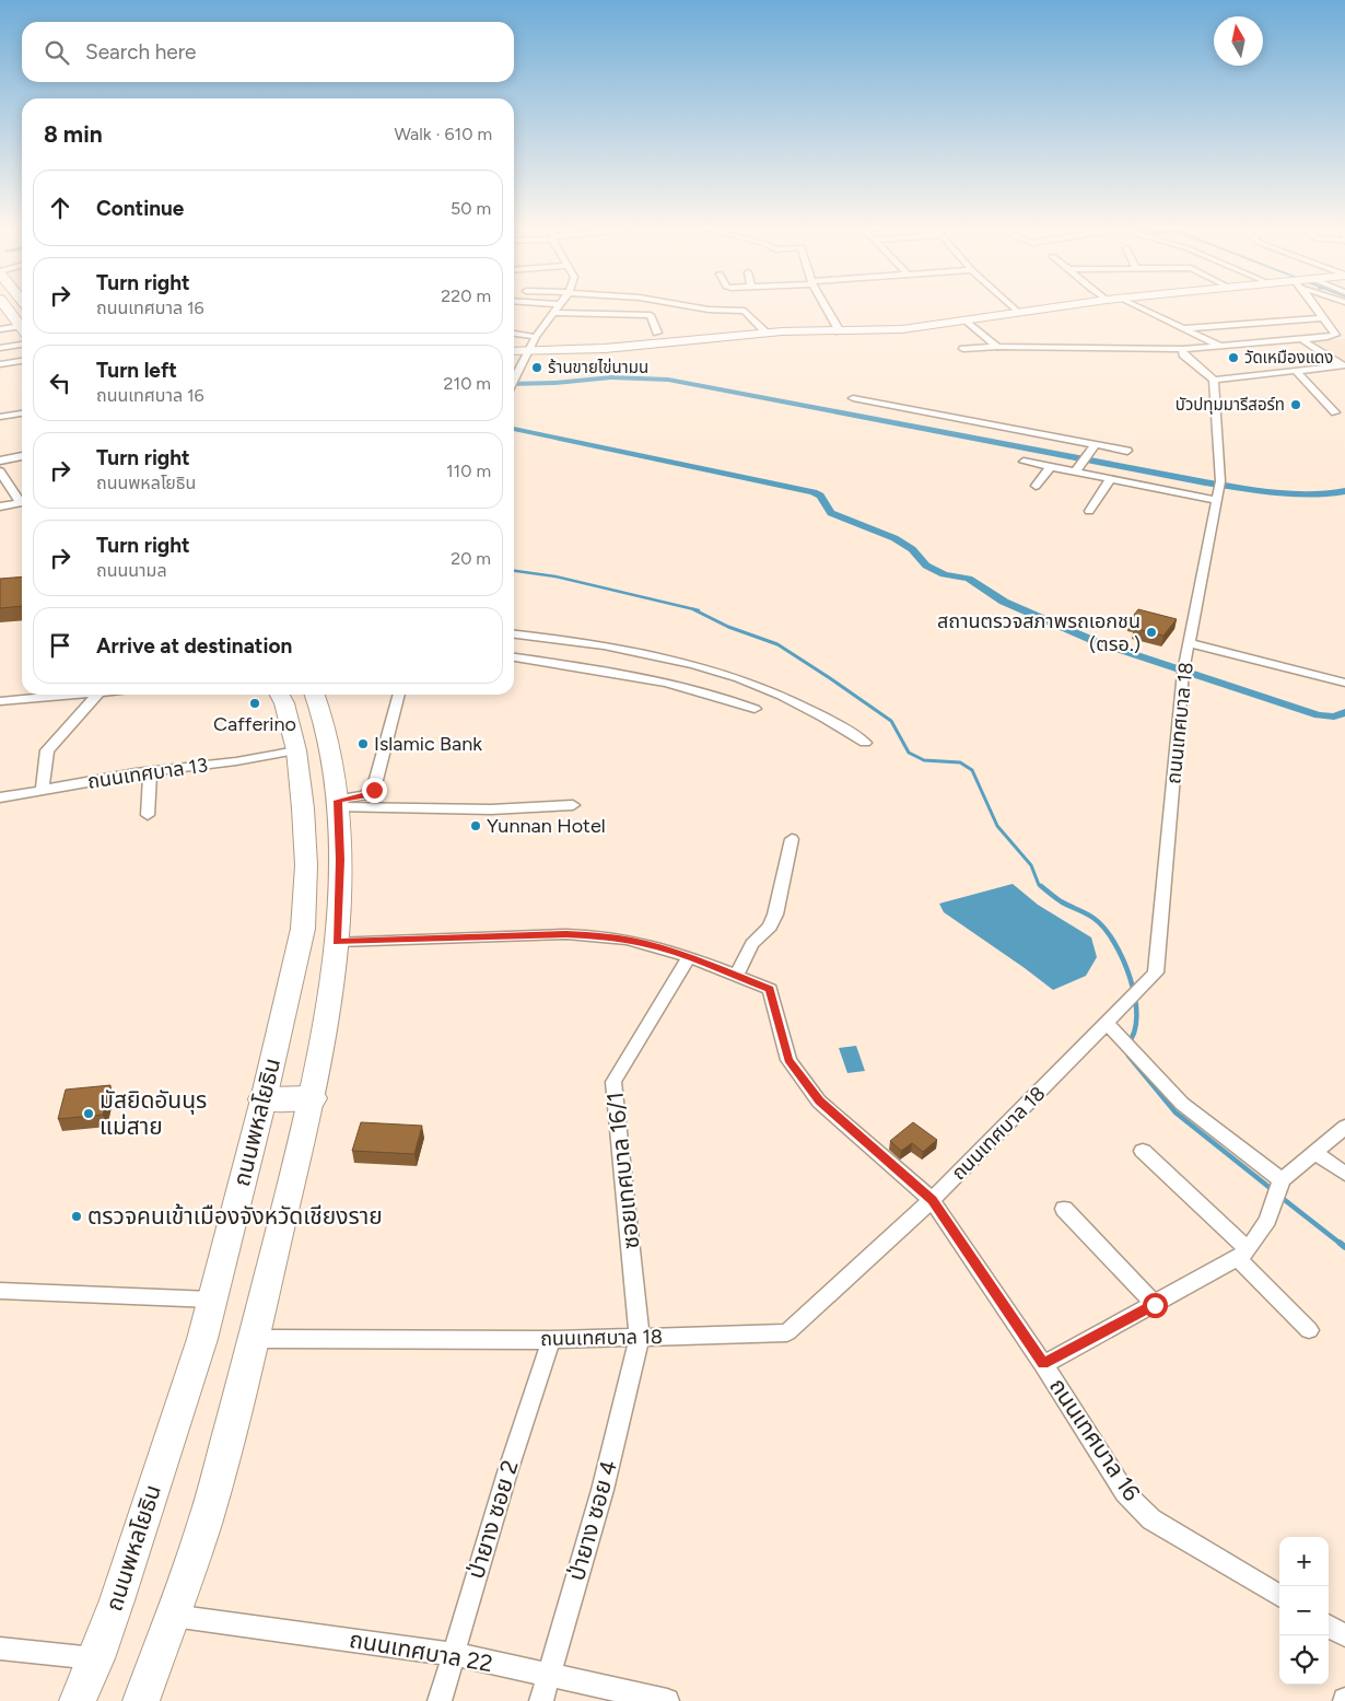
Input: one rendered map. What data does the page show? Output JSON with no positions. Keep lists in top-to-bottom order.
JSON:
{
  "streets": {
    "main road": ["ถนนพหลโยธิน"],
    "street": [
      "ถนนเทศบาล 18",
      "ถนนเทศบาล 13",
      "ซอยเทศบาล 16/1",
      "ถนนเทศบาล 16",
      "ป่ายาง ซอย 2",
      "ป่ายาง ซอย 4",
      "ถนนเทศบาล 22"
    ]
  },
  "crossings": [
    ["ถนนเทศบาล 18", "ซอยเทศบาล 16/1"],
    ["ถนนเทศบาล 18", "ถนนเทศบาล 16"],
    ["ถนนเทศบาล 18", "ป่ายาง ซอย 2"],
    ["ถนนเทศบาล 18", "ป่ายาง ซอย 4"],
    ["ถนนเทศบาล 13", "ถนนพหลโยธิน"],
    ["ซอยเทศบาล 16/1", "ถนนเทศบาล 16"],
    ["ซอยเทศบาล 16/1", "ป่ายาง ซอย 4"],
    ["ป่ายาง ซอย 2", "ถนนเทศบาล 22"],
    ["ป่ายาง ซอย 4", "ถนนเทศบาล 22"]
  ],
  "places": [
    "วัดเหมืองแดง",
    "ร้านขายไข่นามน",
    "บัวปทุมมารีสอร์ท",
    "สถานตรวจสภาพรถเอกชน (ตรอ.)",
    "Cafferino",
    "Islamic Bank",
    "Yunnan Hotel",
    "มัสยิดอันนุร แม่สาย",
    "ตรวจคนเข้าเมืองจังหวัดเชียงราย"
  ],
  "north": "top",
  "page": {
    "search": "Search here",
    "heading": ["8 min", "Walk · 610 m"],
    "list": [
      ["Continue", "50 m"],
      ["Turn right", "ถนนเทศบาล 16", "220 m"],
      ["Turn left", "ถนนเทศบาล 16", "210 m"],
      ["Turn right", "ถนนพหลโยธิน", "110 m"],
      ["Turn right", "ถนนนามล", "20 m"],
      "Arrive at destination"
    ],
    "map_buttons": ["+", "−"]
  }
}
